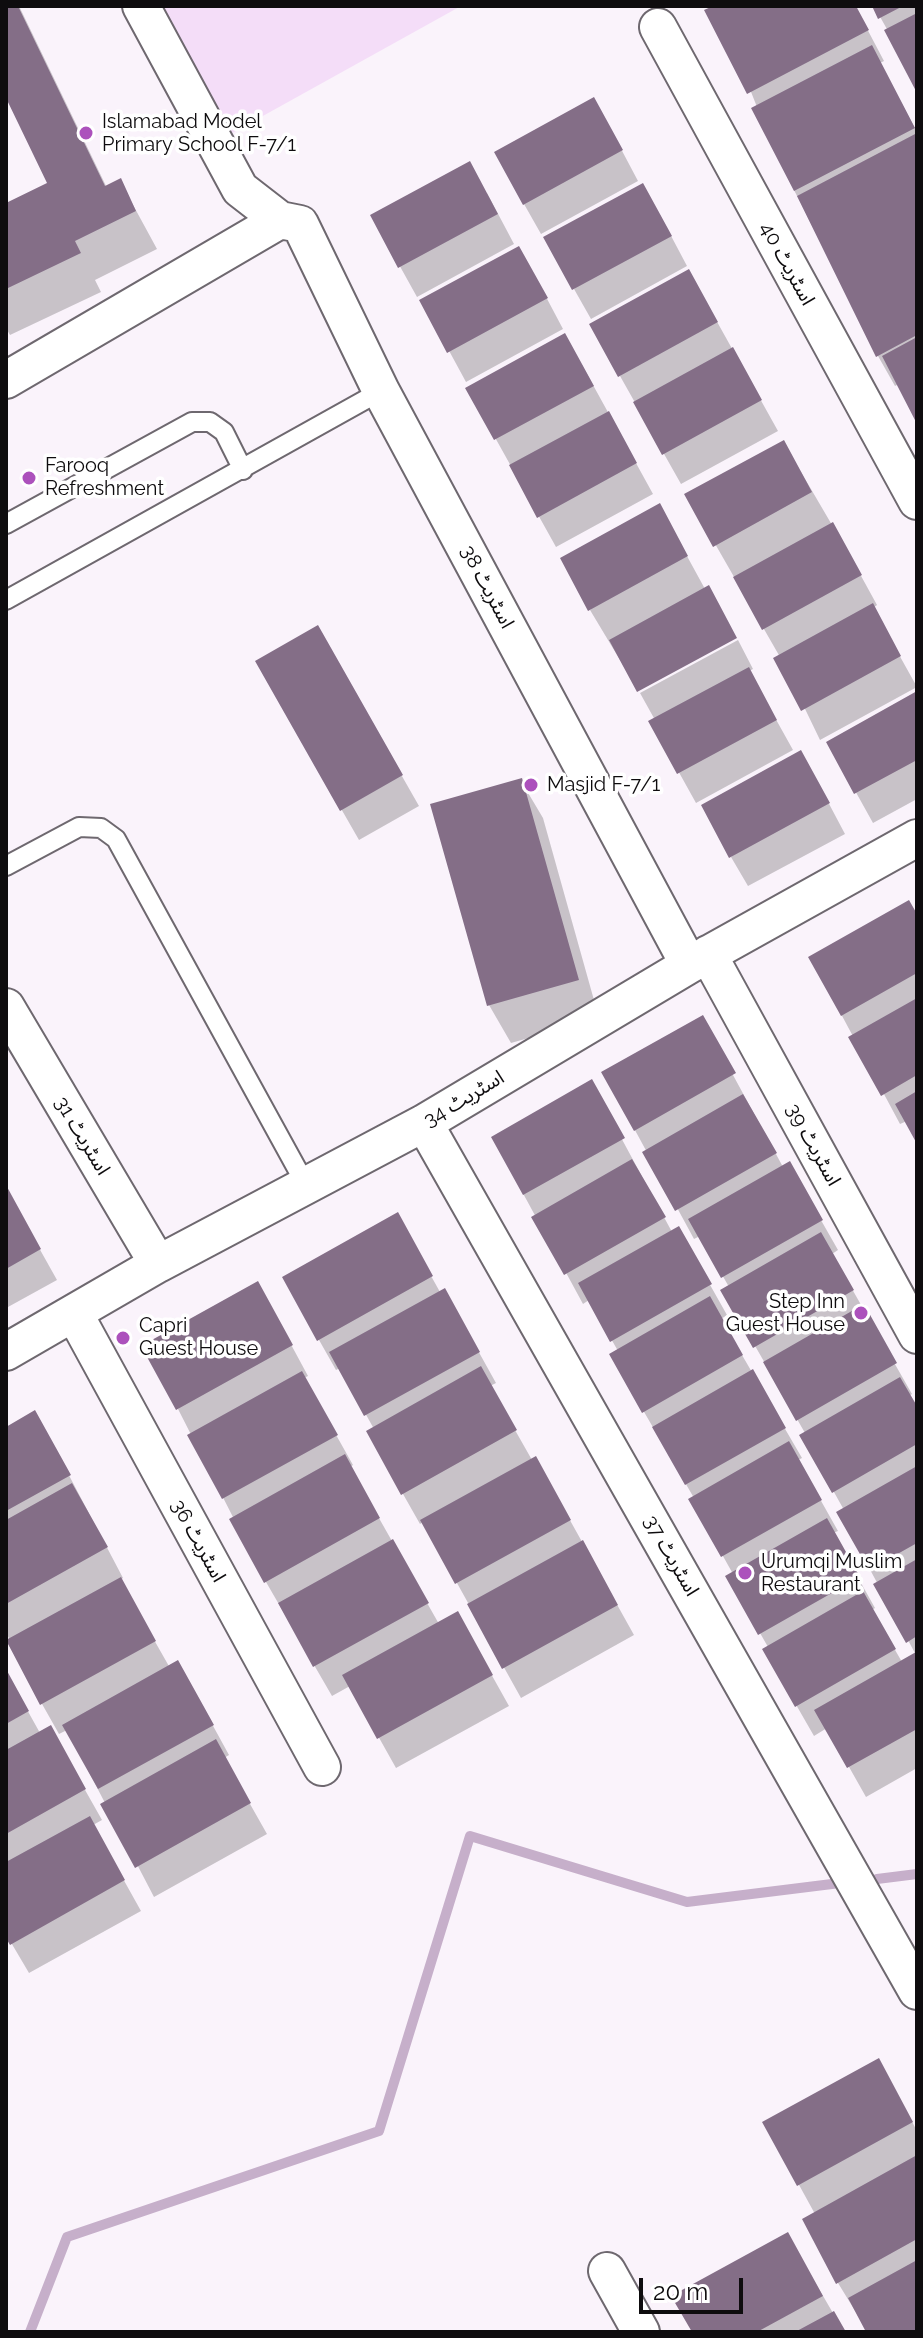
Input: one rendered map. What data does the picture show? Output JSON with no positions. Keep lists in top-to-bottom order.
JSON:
{
  "streets": {
    "street": [
      "اسٹریٹ 40",
      "اسٹریٹ 38",
      "اسٹریٹ 34",
      "اسٹریٹ 31",
      "اسٹریٹ 39",
      "اسٹریٹ 36",
      "اسٹریٹ 37"
    ]
  },
  "crossings": [
    ["اسٹریٹ 38", "اسٹریٹ 34"],
    ["اسٹریٹ 38", "اسٹریٹ 39"],
    ["اسٹریٹ 34", "اسٹریٹ 31"],
    ["اسٹریٹ 34", "اسٹریٹ 39"],
    ["اسٹریٹ 34", "اسٹریٹ 36"],
    ["اسٹریٹ 34", "اسٹریٹ 37"]
  ],
  "places": [
    "Islamabad Model Primary School F-7/1",
    "Farooq Refreshment",
    "Masjid F-7/1",
    "Step Inn Guest House",
    "Capri Guest House",
    "Urumqi Muslim Restaurant"
  ],
  "scale_bar": "20 m"
}
